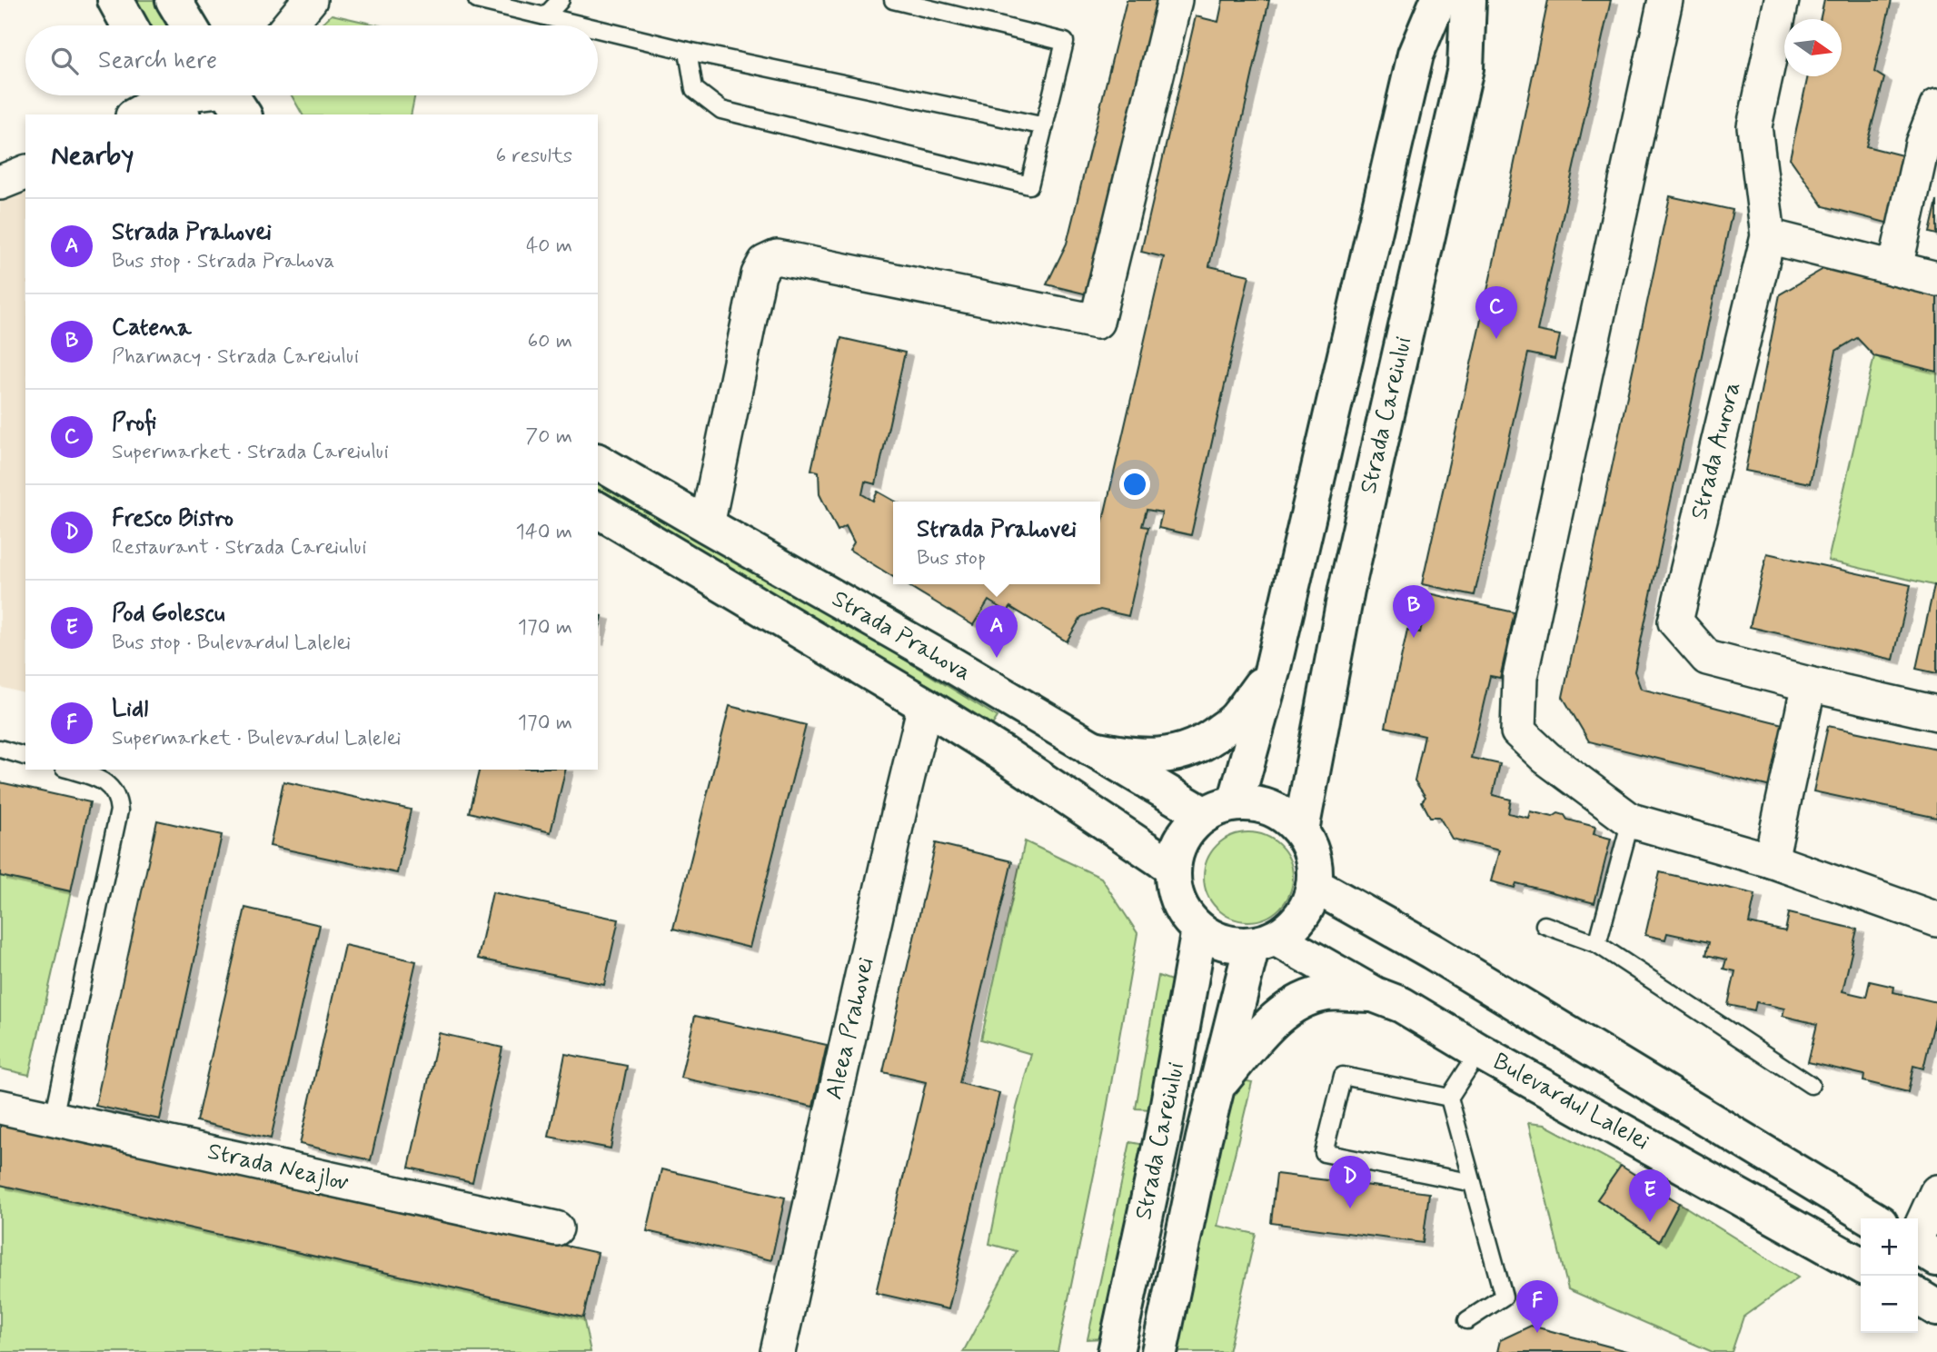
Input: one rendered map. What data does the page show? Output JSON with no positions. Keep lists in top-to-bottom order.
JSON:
{
  "streets": {
    "main road": ["Strada Careiului", "Strada Prahova", "Bulevardul Lalelei"],
    "street": ["Strada Aurora", "Aleea Prahovei", "Strada Neajlov"]
  },
  "crossings": [
    ["Strada Careiului", "Strada Prahova"],
    ["Strada Careiului", "Bulevardul Lalelei"],
    ["Strada Prahova", "Aleea Prahovei"],
    ["Strada Prahova", "Bulevardul Lalelei"]
  ],
  "north": "right",
  "page": {
    "search": "Search here",
    "heading": ["Nearby", "6 results"],
    "list": [
      {
        "mark": "A",
        "name": "Strada Prahovei",
        "note": "Bus stop · Strada Prahova",
        "value": "40 m"
      },
      {
        "mark": "B",
        "name": "Catena",
        "note": "Pharmacy · Strada Careiului",
        "value": "60 m"
      },
      {
        "mark": "C",
        "name": "Profi",
        "note": "Supermarket · Strada Careiului",
        "value": "70 m"
      },
      {
        "mark": "D",
        "name": "Fresco Bistro",
        "note": "Restaurant · Strada Careiului",
        "value": "140 m"
      },
      {
        "mark": "E",
        "name": "Pod Golescu",
        "note": "Bus stop · Bulevardul Lalelei",
        "value": "170 m"
      },
      {
        "mark": "F",
        "name": "Lidl",
        "note": "Supermarket · Bulevardul Lalelei",
        "value": "170 m"
      }
    ],
    "pins": [
      "C",
      "B",
      "A",
      "D",
      "E",
      "F"
    ],
    "popup": ["Strada Prahovei", "Bus stop"],
    "map_buttons": ["+", "−"]
  }
}
